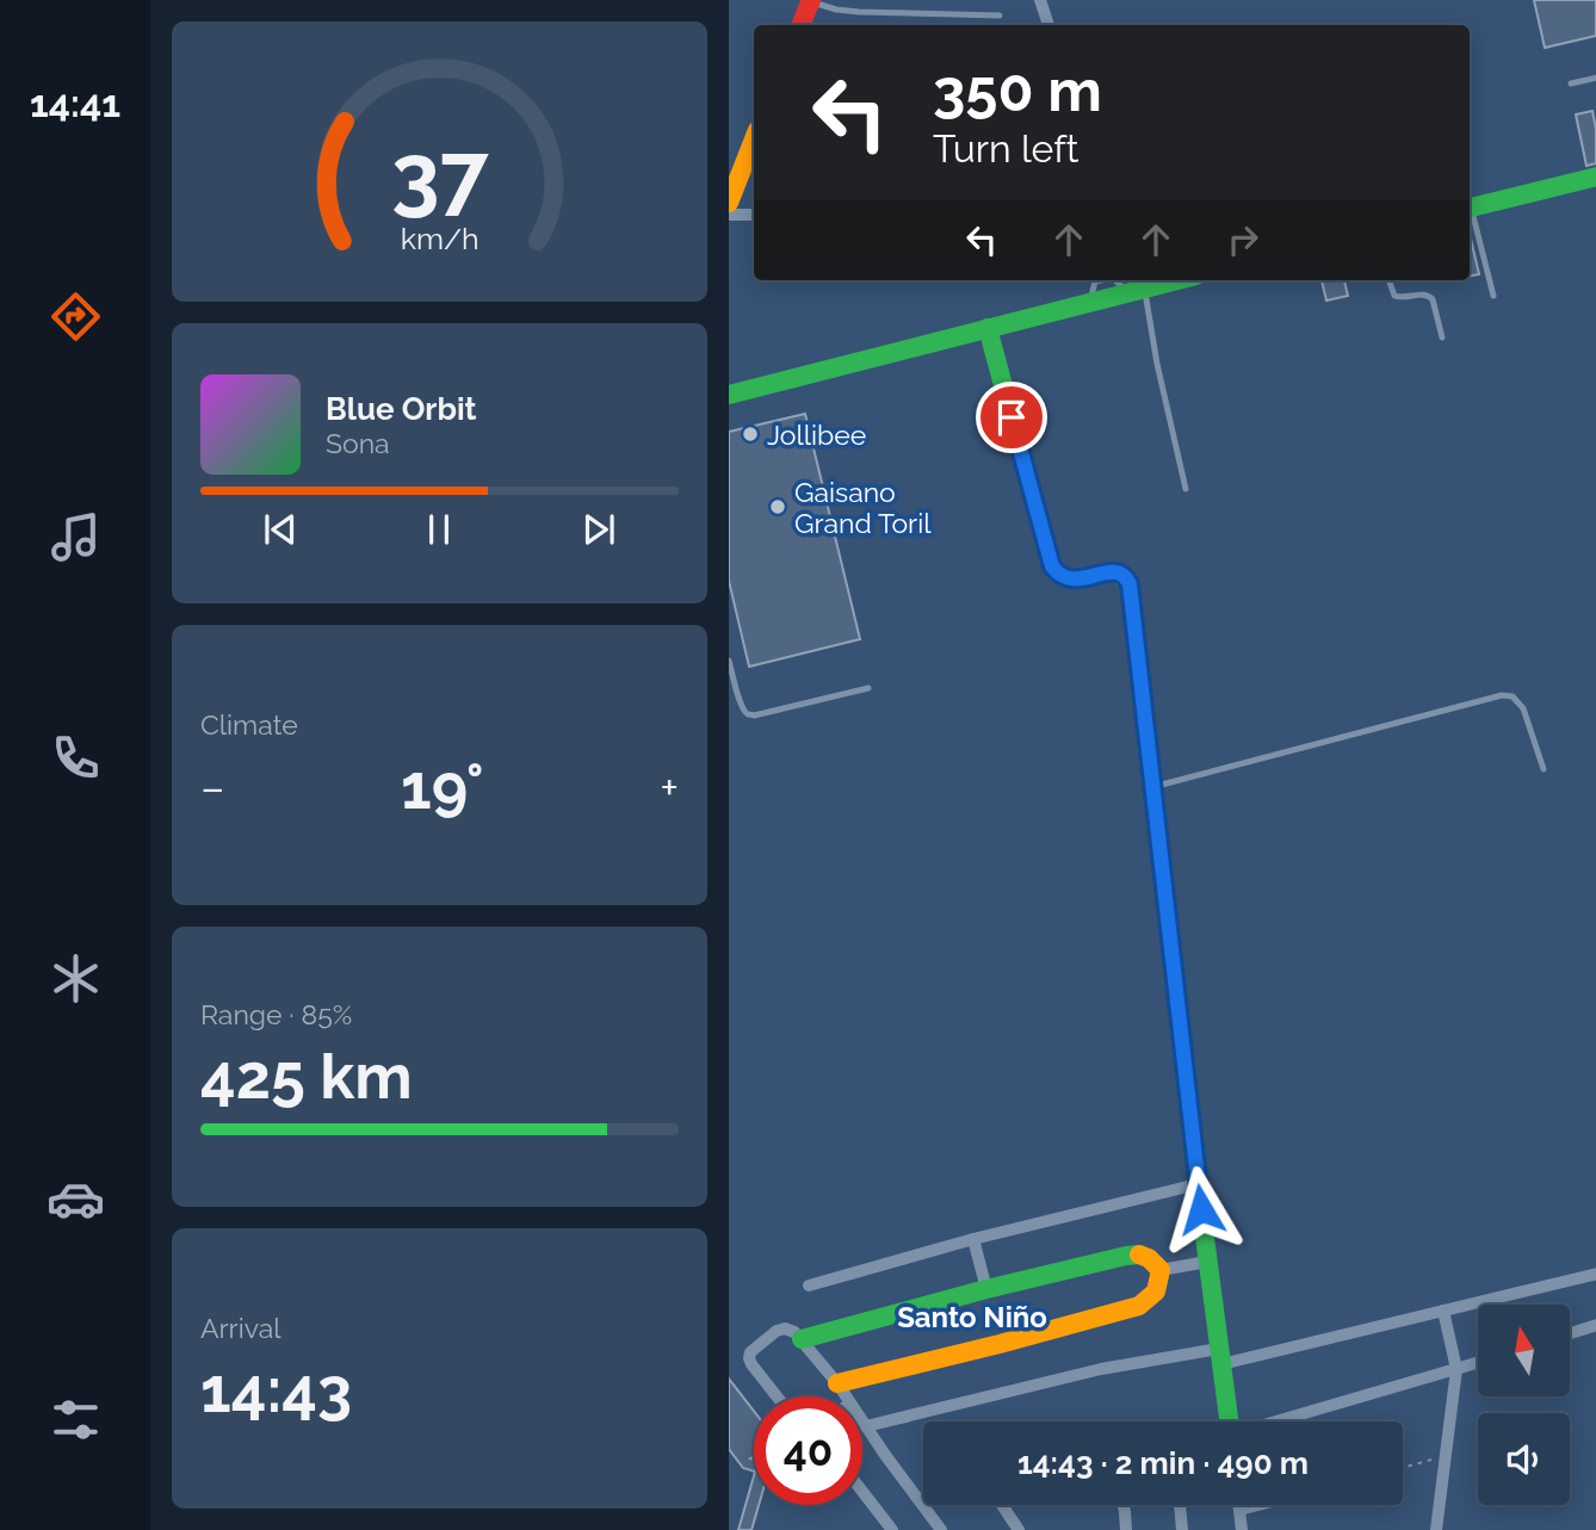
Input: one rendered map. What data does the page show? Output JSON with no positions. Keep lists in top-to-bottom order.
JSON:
{
  "districts": ["Santo Niño"],
  "places": ["Jollibee", "Gaisano Grand Toril"],
  "north": "top",
  "page": {
    "tabs": "14:41",
    "turn": ["350 m", "Turn left"],
    "song": ["Blue Orbit", "Sona"],
    "tile": [
      "Climate",
      ["Range · 85%", "425 km"],
      ["Arrival", "14:43"]
    ],
    "heat": ["−", "19°", "+"],
    "limit": "40",
    "trip": "14:43 · 2 min · 490 m",
    "gauge": ["37", "km/h"]
  }
}
